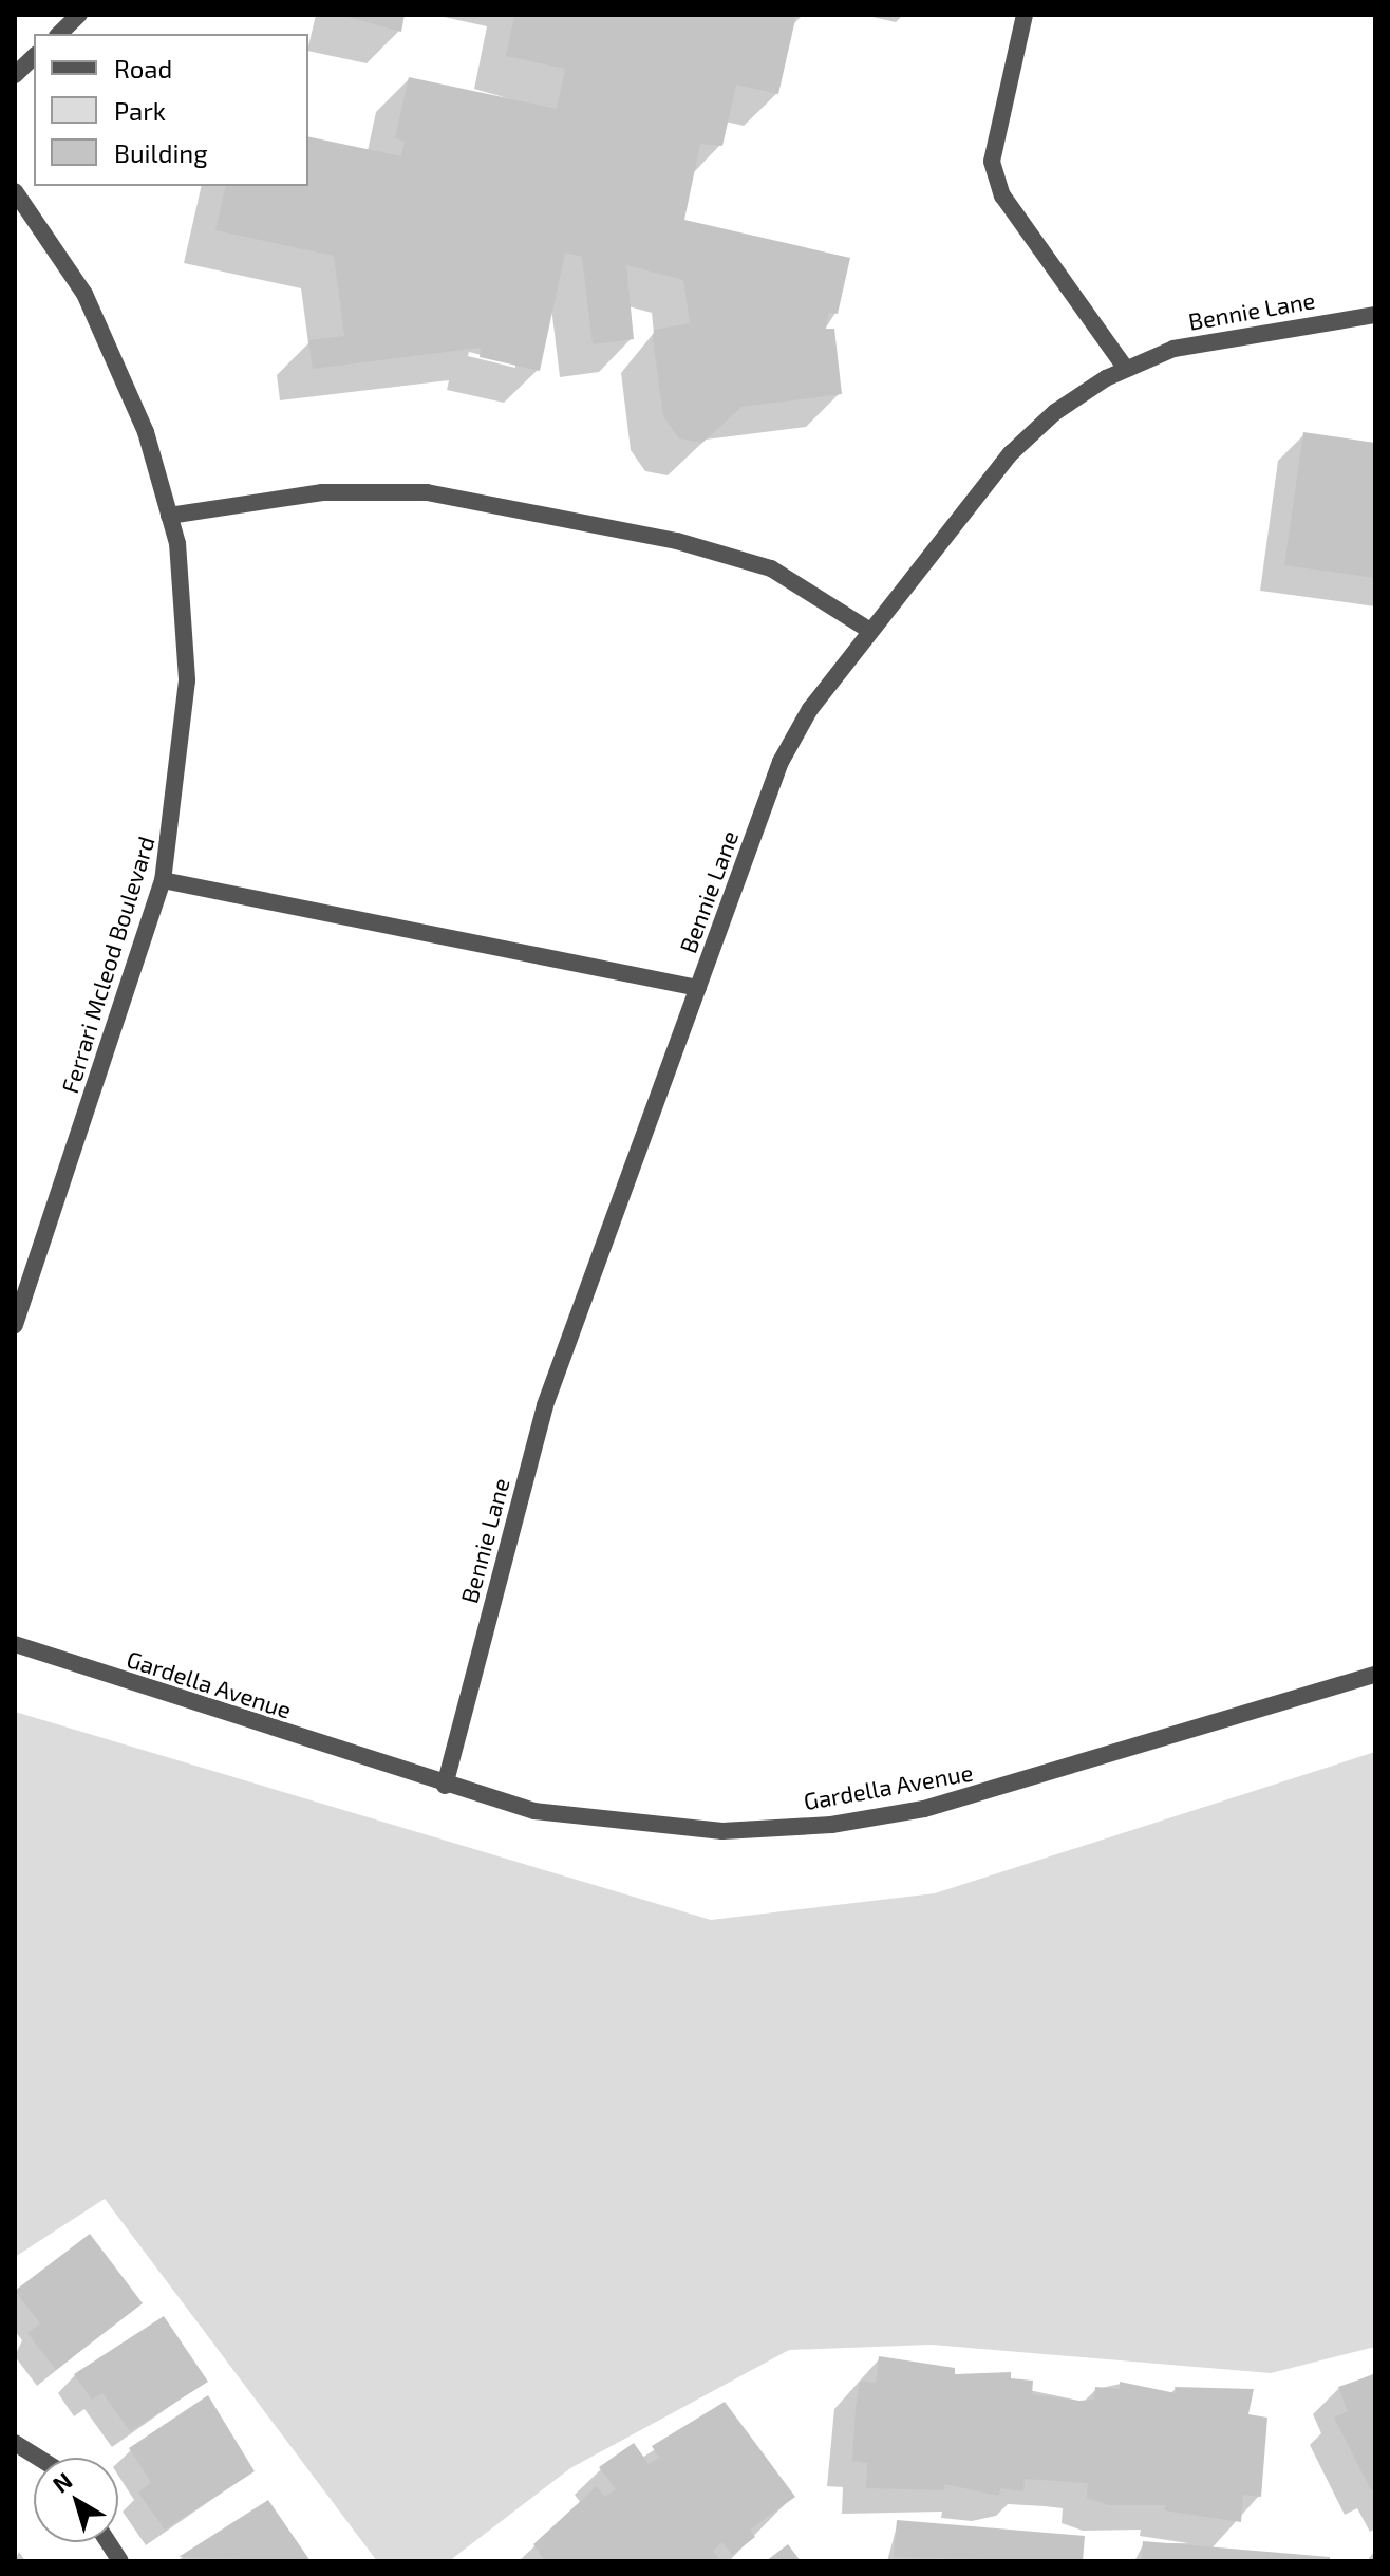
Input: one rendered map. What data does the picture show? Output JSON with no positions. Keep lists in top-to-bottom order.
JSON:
{
  "streets": {
    "street": ["Bennie Lane", "Ferrari Mcleod Boulevard", "Gardella Avenue"]
  },
  "crossings": [
    ["Bennie Lane", "Gardella Avenue"]
  ],
  "legend": ["Road", "Park", "Building"],
  "north": "top left"
}
